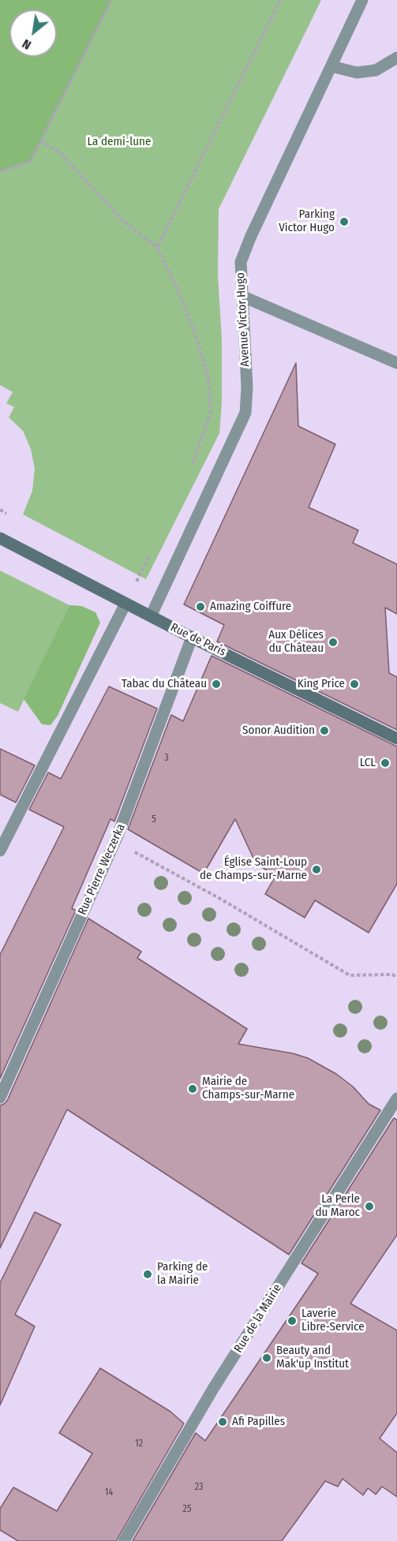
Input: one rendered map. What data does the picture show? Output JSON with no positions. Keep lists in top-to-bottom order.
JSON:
{
  "streets": {
    "main road": ["Rue de Paris"],
    "street": ["Avenue Victor Hugo", "Rue Pierre Weczerka", "Rue de la Mairie"]
  },
  "crossings": [
    ["Avenue Victor Hugo", "Rue de Paris"],
    ["Rue de Paris", "Rue Pierre Weczerka"]
  ],
  "parks": ["La demi-lune"],
  "places": [
    "Parking Victor Hugo",
    "Amazing Coiffure",
    "Aux Délices du Château",
    "Tabac du Château",
    "King Price",
    "Sonor Audition",
    "LCL",
    "Église Saint-Loup de Champs-sur-Marne",
    "Mairie de Champs-sur-Marne",
    "La Perle du Maroc",
    "Parking de la Mairie",
    "Laverie Libre-Service",
    "Beauty and Mak'up Institut",
    "Afi Papilles"
  ],
  "house_numbers": [
    "3",
    "5",
    "12",
    "23",
    "14",
    "25"
  ],
  "north": "bottom left"
}
